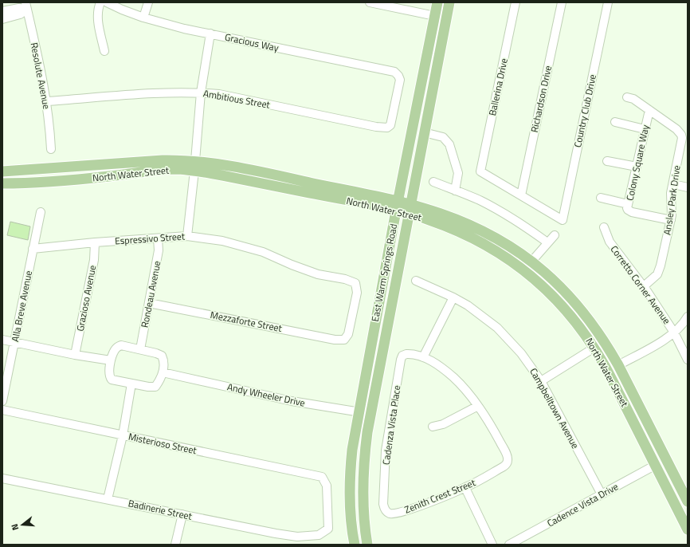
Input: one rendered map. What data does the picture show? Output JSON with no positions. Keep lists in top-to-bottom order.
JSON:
{
  "streets": {
    "main road": ["North Water Street", "East Warm Springs Road"],
    "street": [
      "Gracious Way",
      "Resolute Avenue",
      "Ballerina Drive",
      "Ambitious Street",
      "Richardson Drive",
      "Country Club Drive",
      "Colony Square Way",
      "Ansley Park Drive",
      "Espressivo Street",
      "Corretto Corner Avenue",
      "Rondeau Avenue",
      "Grazioso Avenue",
      "Alla Breve Avenue",
      "Mezzaforte Street",
      "Andy Wheeler Drive",
      "Campbelltown Avenue",
      "Cadenza Vista Place",
      "Misterioso Street",
      "Zenith Crest Street",
      "Cadence Vista Drive",
      "Badinerie Street"
    ]
  },
  "crossings": [
    ["Gracious Way", "Ambitious Street"],
    ["Resolute Avenue", "Ambitious Street"],
    ["Ballerina Drive", "Richardson Drive"],
    ["Ballerina Drive", "Country Club Drive"],
    ["Richardson Drive", "Country Club Drive"],
    ["Colony Square Way", "Ansley Park Drive"],
    ["North Water Street", "East Warm Springs Road"],
    ["North Water Street", "Cadence Vista Drive"],
    ["Ansley Park Drive", "Corretto Corner Avenue"],
    ["Espressivo Street", "Rondeau Avenue"],
    ["Espressivo Street", "Grazioso Avenue"],
    ["Espressivo Street", "Alla Breve Avenue"],
    ["Espressivo Street", "Mezzaforte Street"],
    ["East Warm Springs Road", "Andy Wheeler Drive"],
    ["Rondeau Avenue", "Mezzaforte Street"],
    ["Rondeau Avenue", "Andy Wheeler Drive"],
    ["Campbelltown Avenue", "Cadence Vista Drive"],
    ["Cadenza Vista Place", "Zenith Crest Street"],
    ["Misterioso Street", "Badinerie Street"]
  ],
  "north": "left"
}
